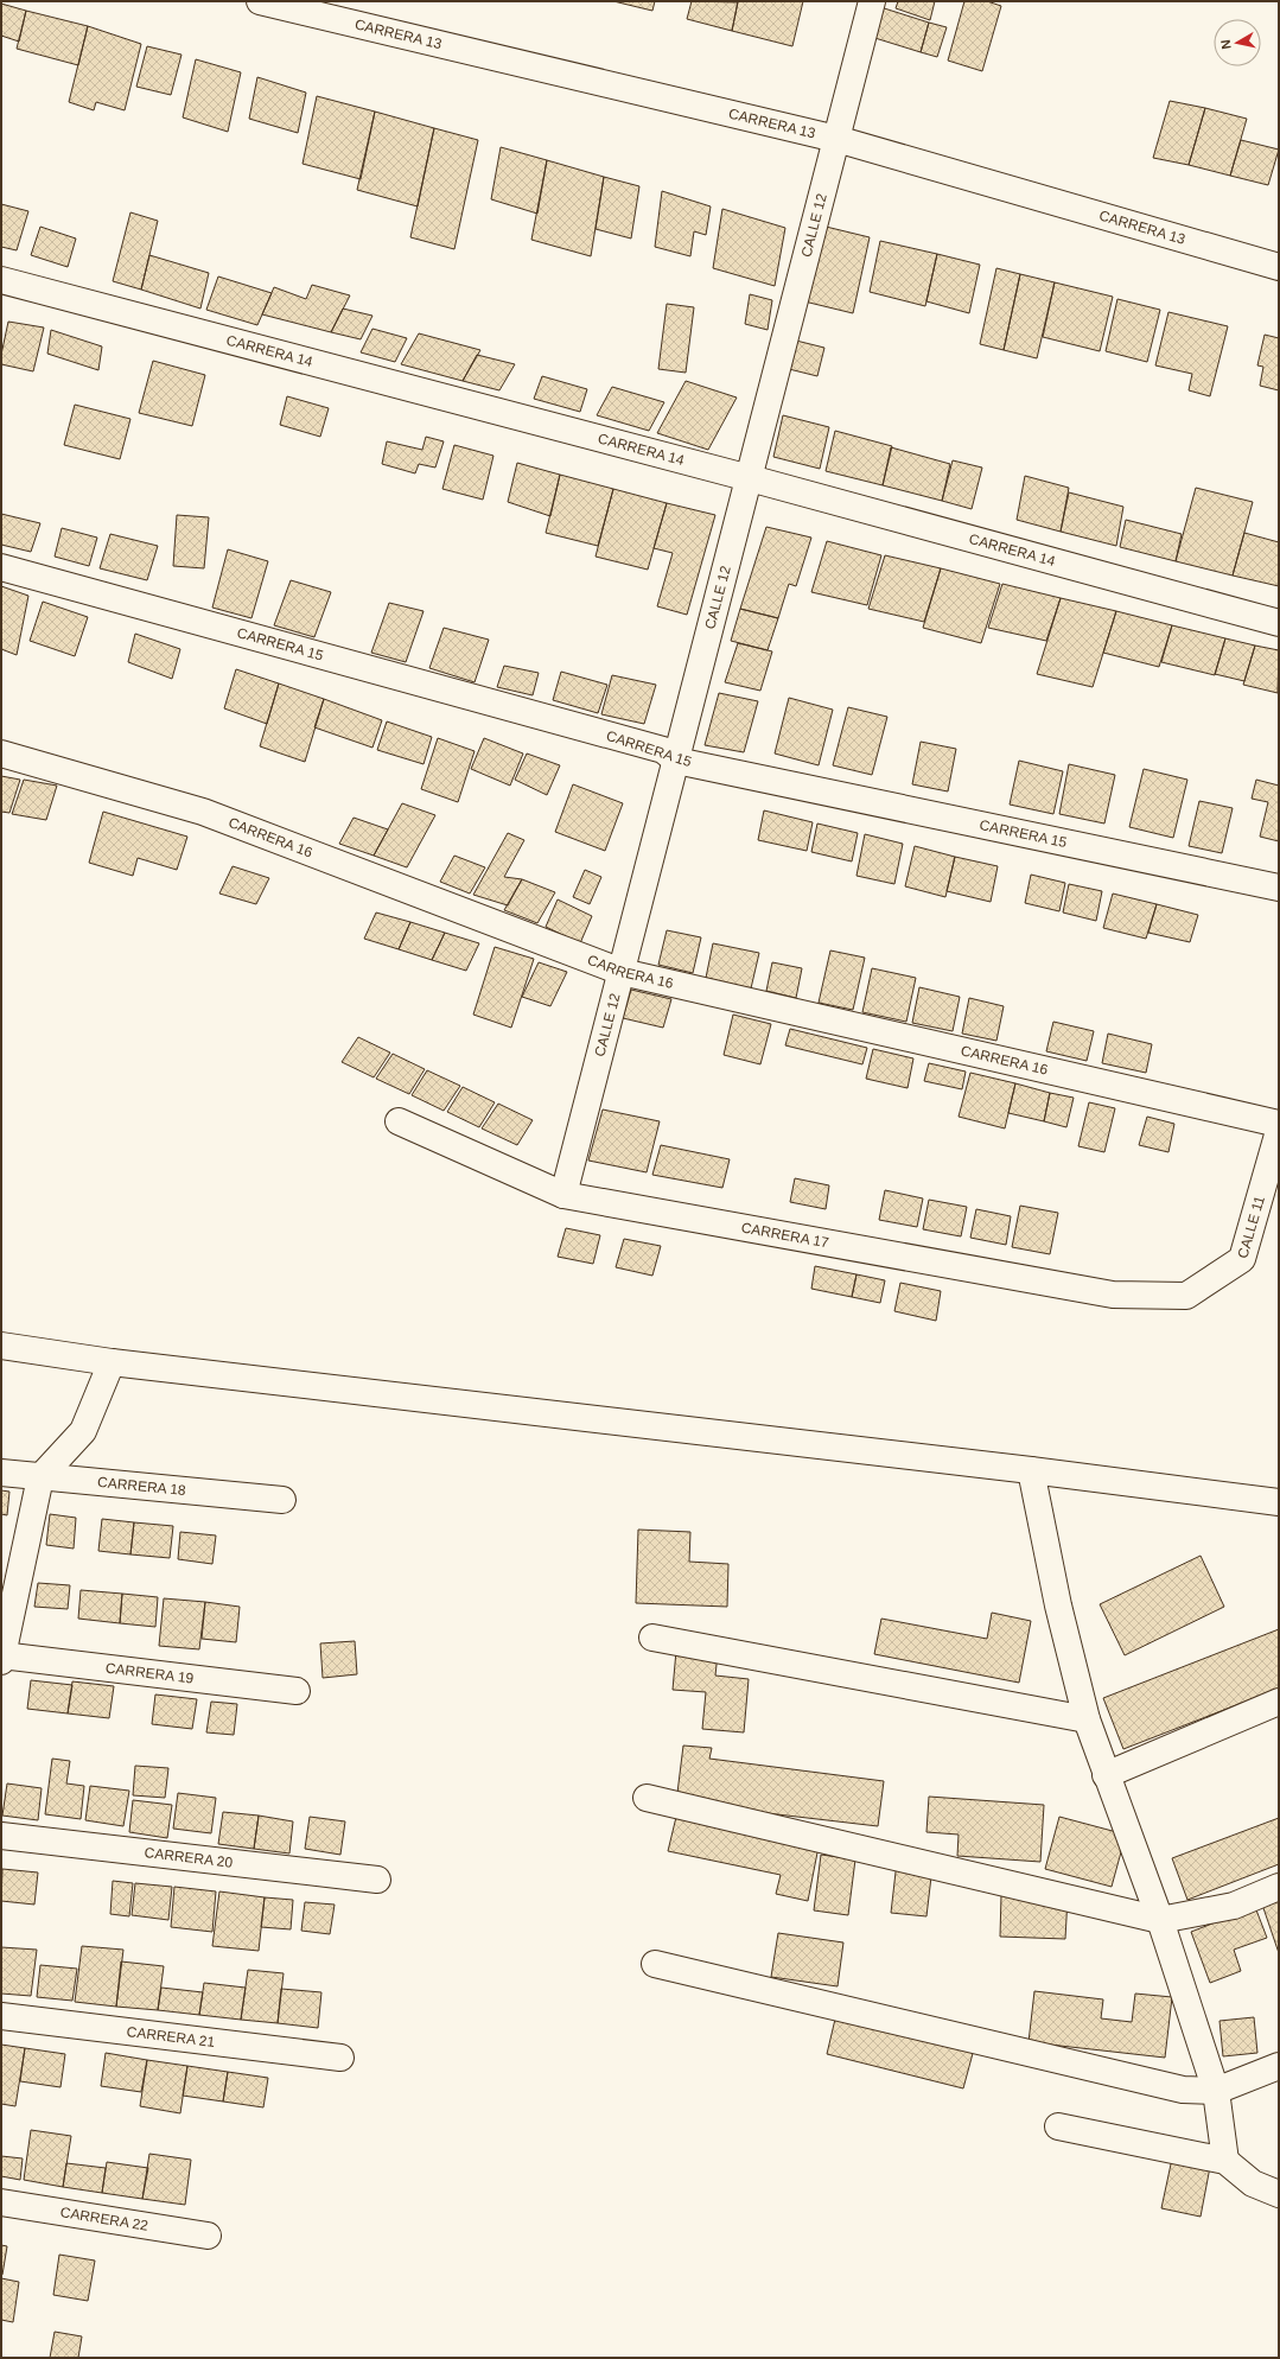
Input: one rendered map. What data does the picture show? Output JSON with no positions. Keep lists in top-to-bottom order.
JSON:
{
  "streets": {
    "street": [
      "CARRERA 13",
      "CALLE 12",
      "CARRERA 14",
      "CARRERA 15",
      "CARRERA 16",
      "CALLE 11",
      "CARRERA 17",
      "CARRERA 18",
      "CARRERA 19",
      "CARRERA 20",
      "CARRERA 21",
      "CARRERA 22"
    ]
  },
  "crossings": [
    ["CARRERA 13", "CALLE 12"],
    ["CALLE 12", "CARRERA 14"],
    ["CALLE 12", "CARRERA 15"],
    ["CALLE 12", "CARRERA 16"],
    ["CALLE 12", "CARRERA 17"],
    ["CALLE 11", "CARRERA 17"]
  ],
  "north": "left"
}
